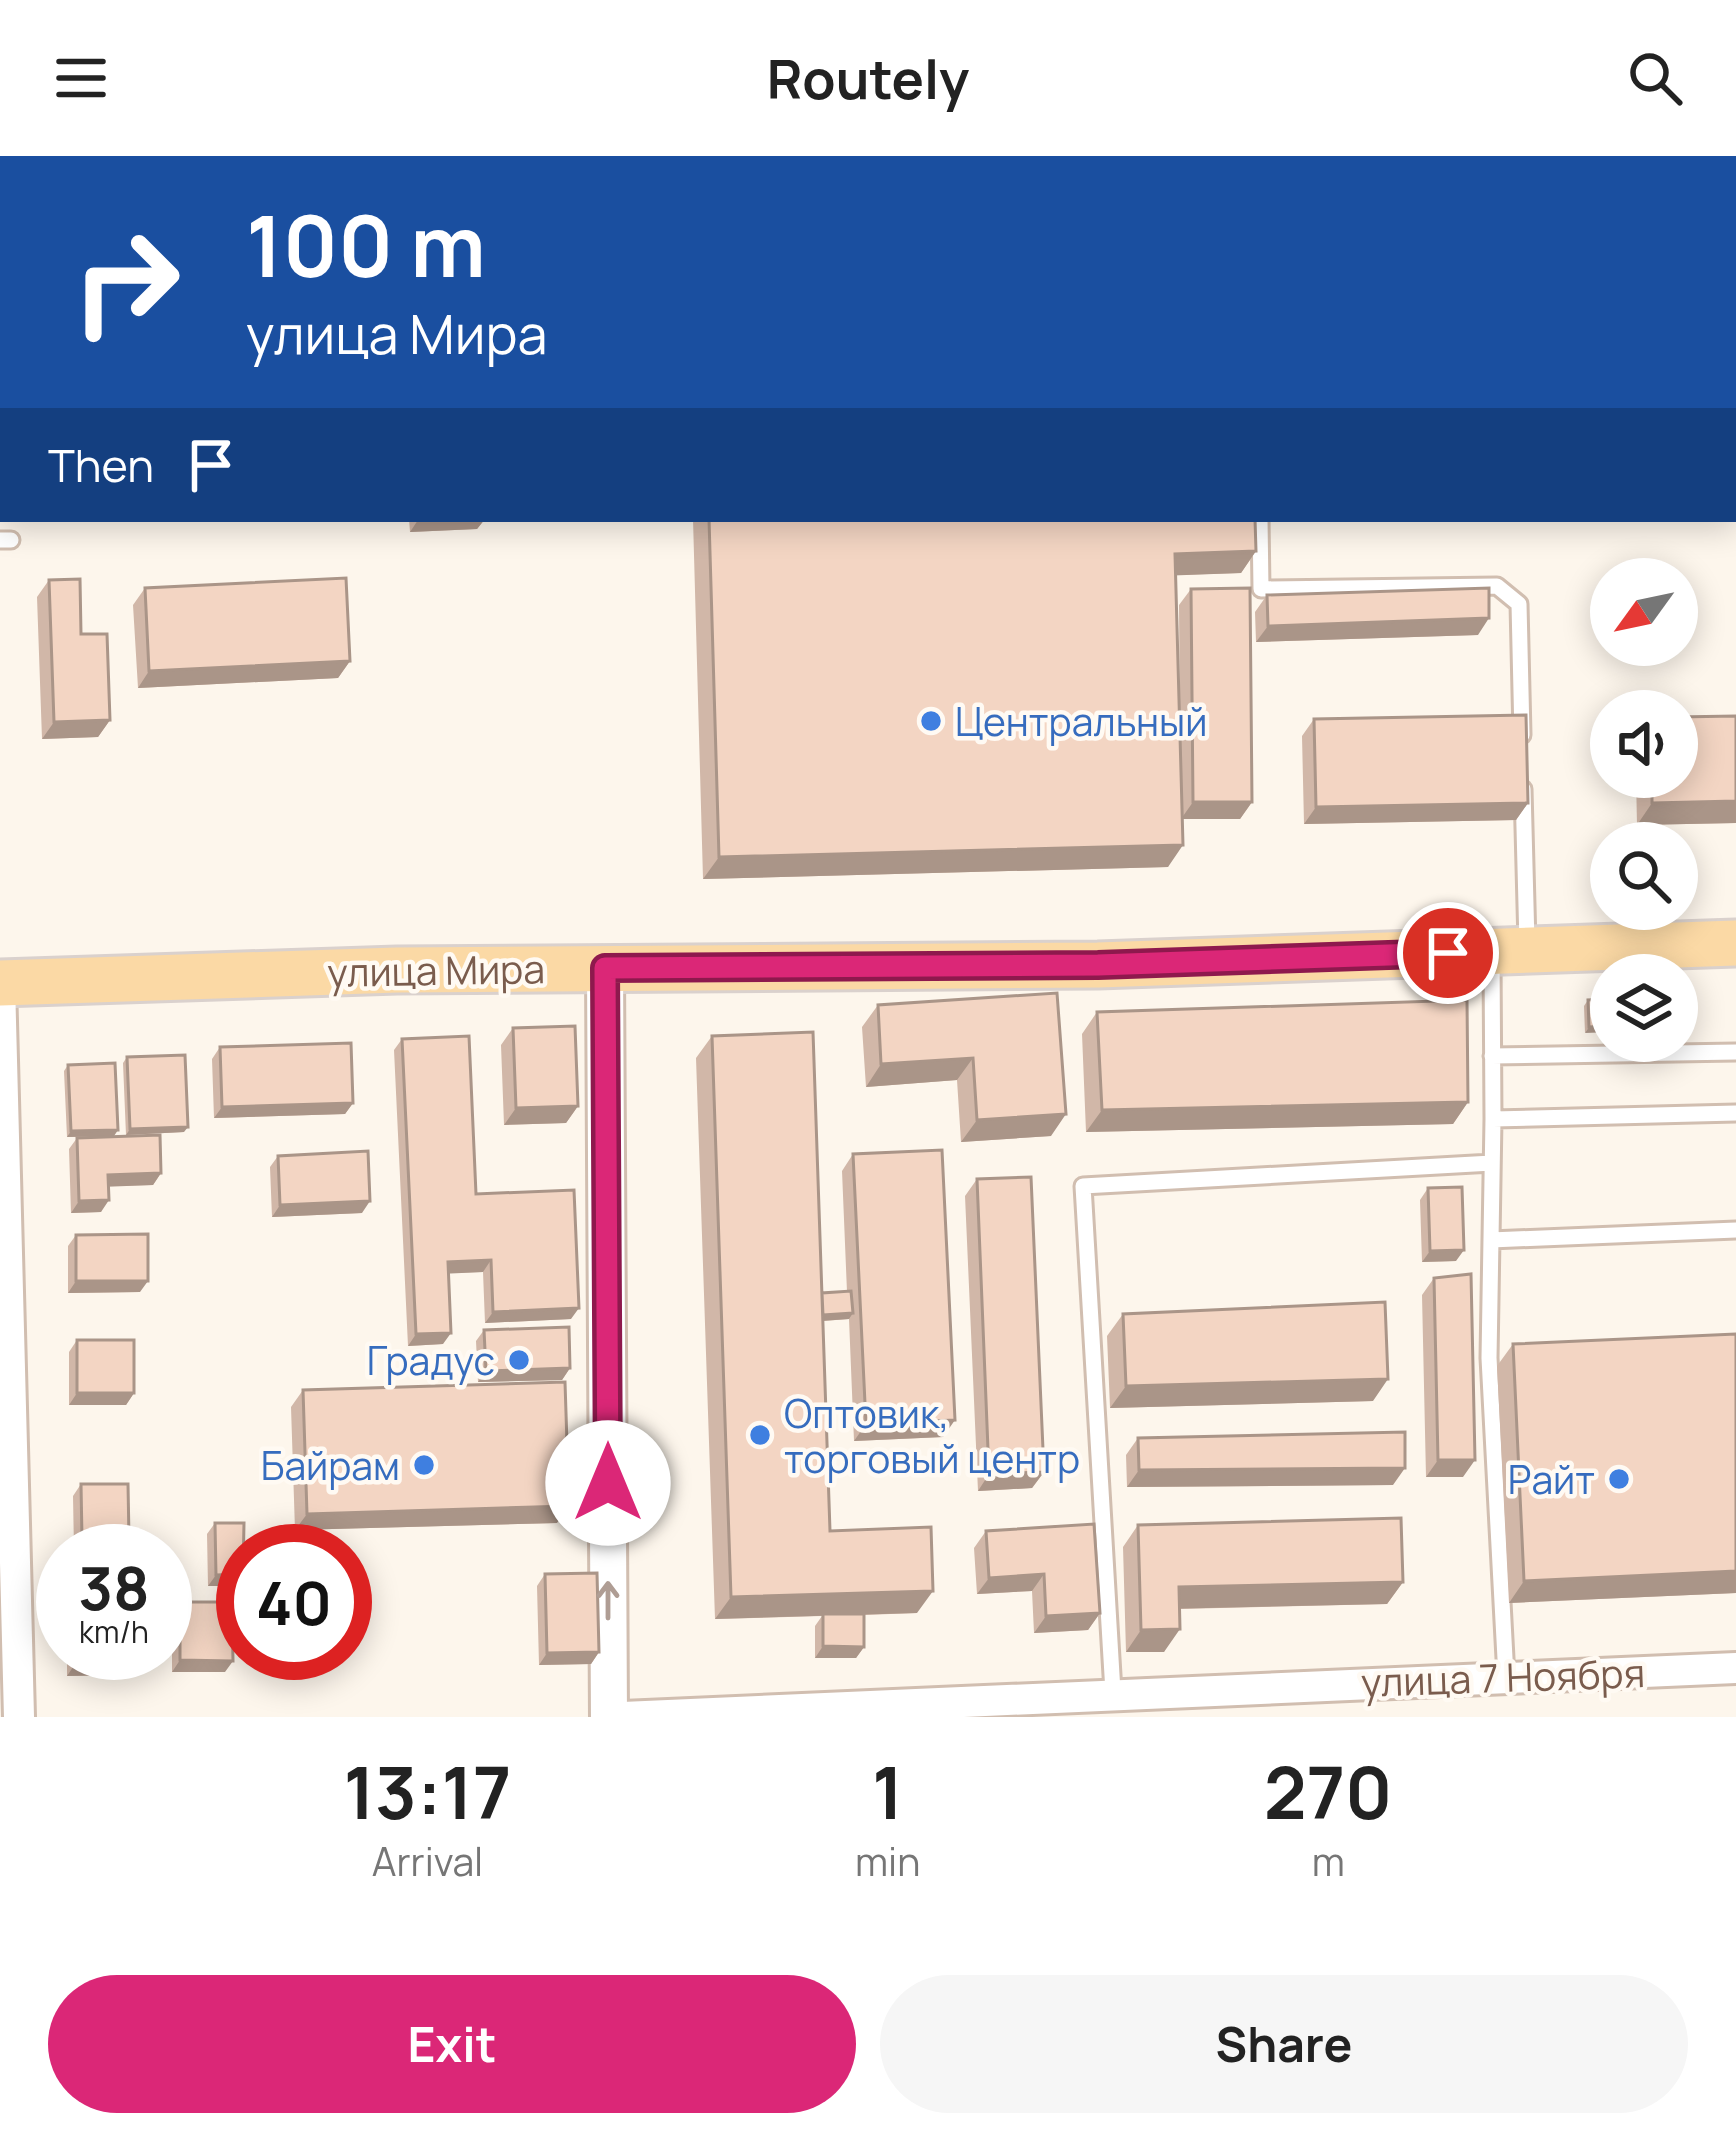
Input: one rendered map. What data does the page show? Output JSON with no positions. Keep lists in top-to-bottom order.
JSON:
{
  "streets": {
    "main road": ["улица Мира"],
    "street": ["улица 7 Ноября"]
  },
  "places": [
    "Центральный",
    "Градус",
    "Оптовик, торговый центр",
    "Байрам",
    "Райт"
  ],
  "north": "bottom left",
  "page": {
    "header": "Routely",
    "turn": ["100 m", "улица Мира"],
    "then": "Then",
    "speed": "38 km/h",
    "limit": "40",
    "eta": [
      "13:17",
      "Arrival",
      "1",
      "min",
      "270",
      "m"
    ],
    "buttons": ["Exit", "Share"]
  }
}
